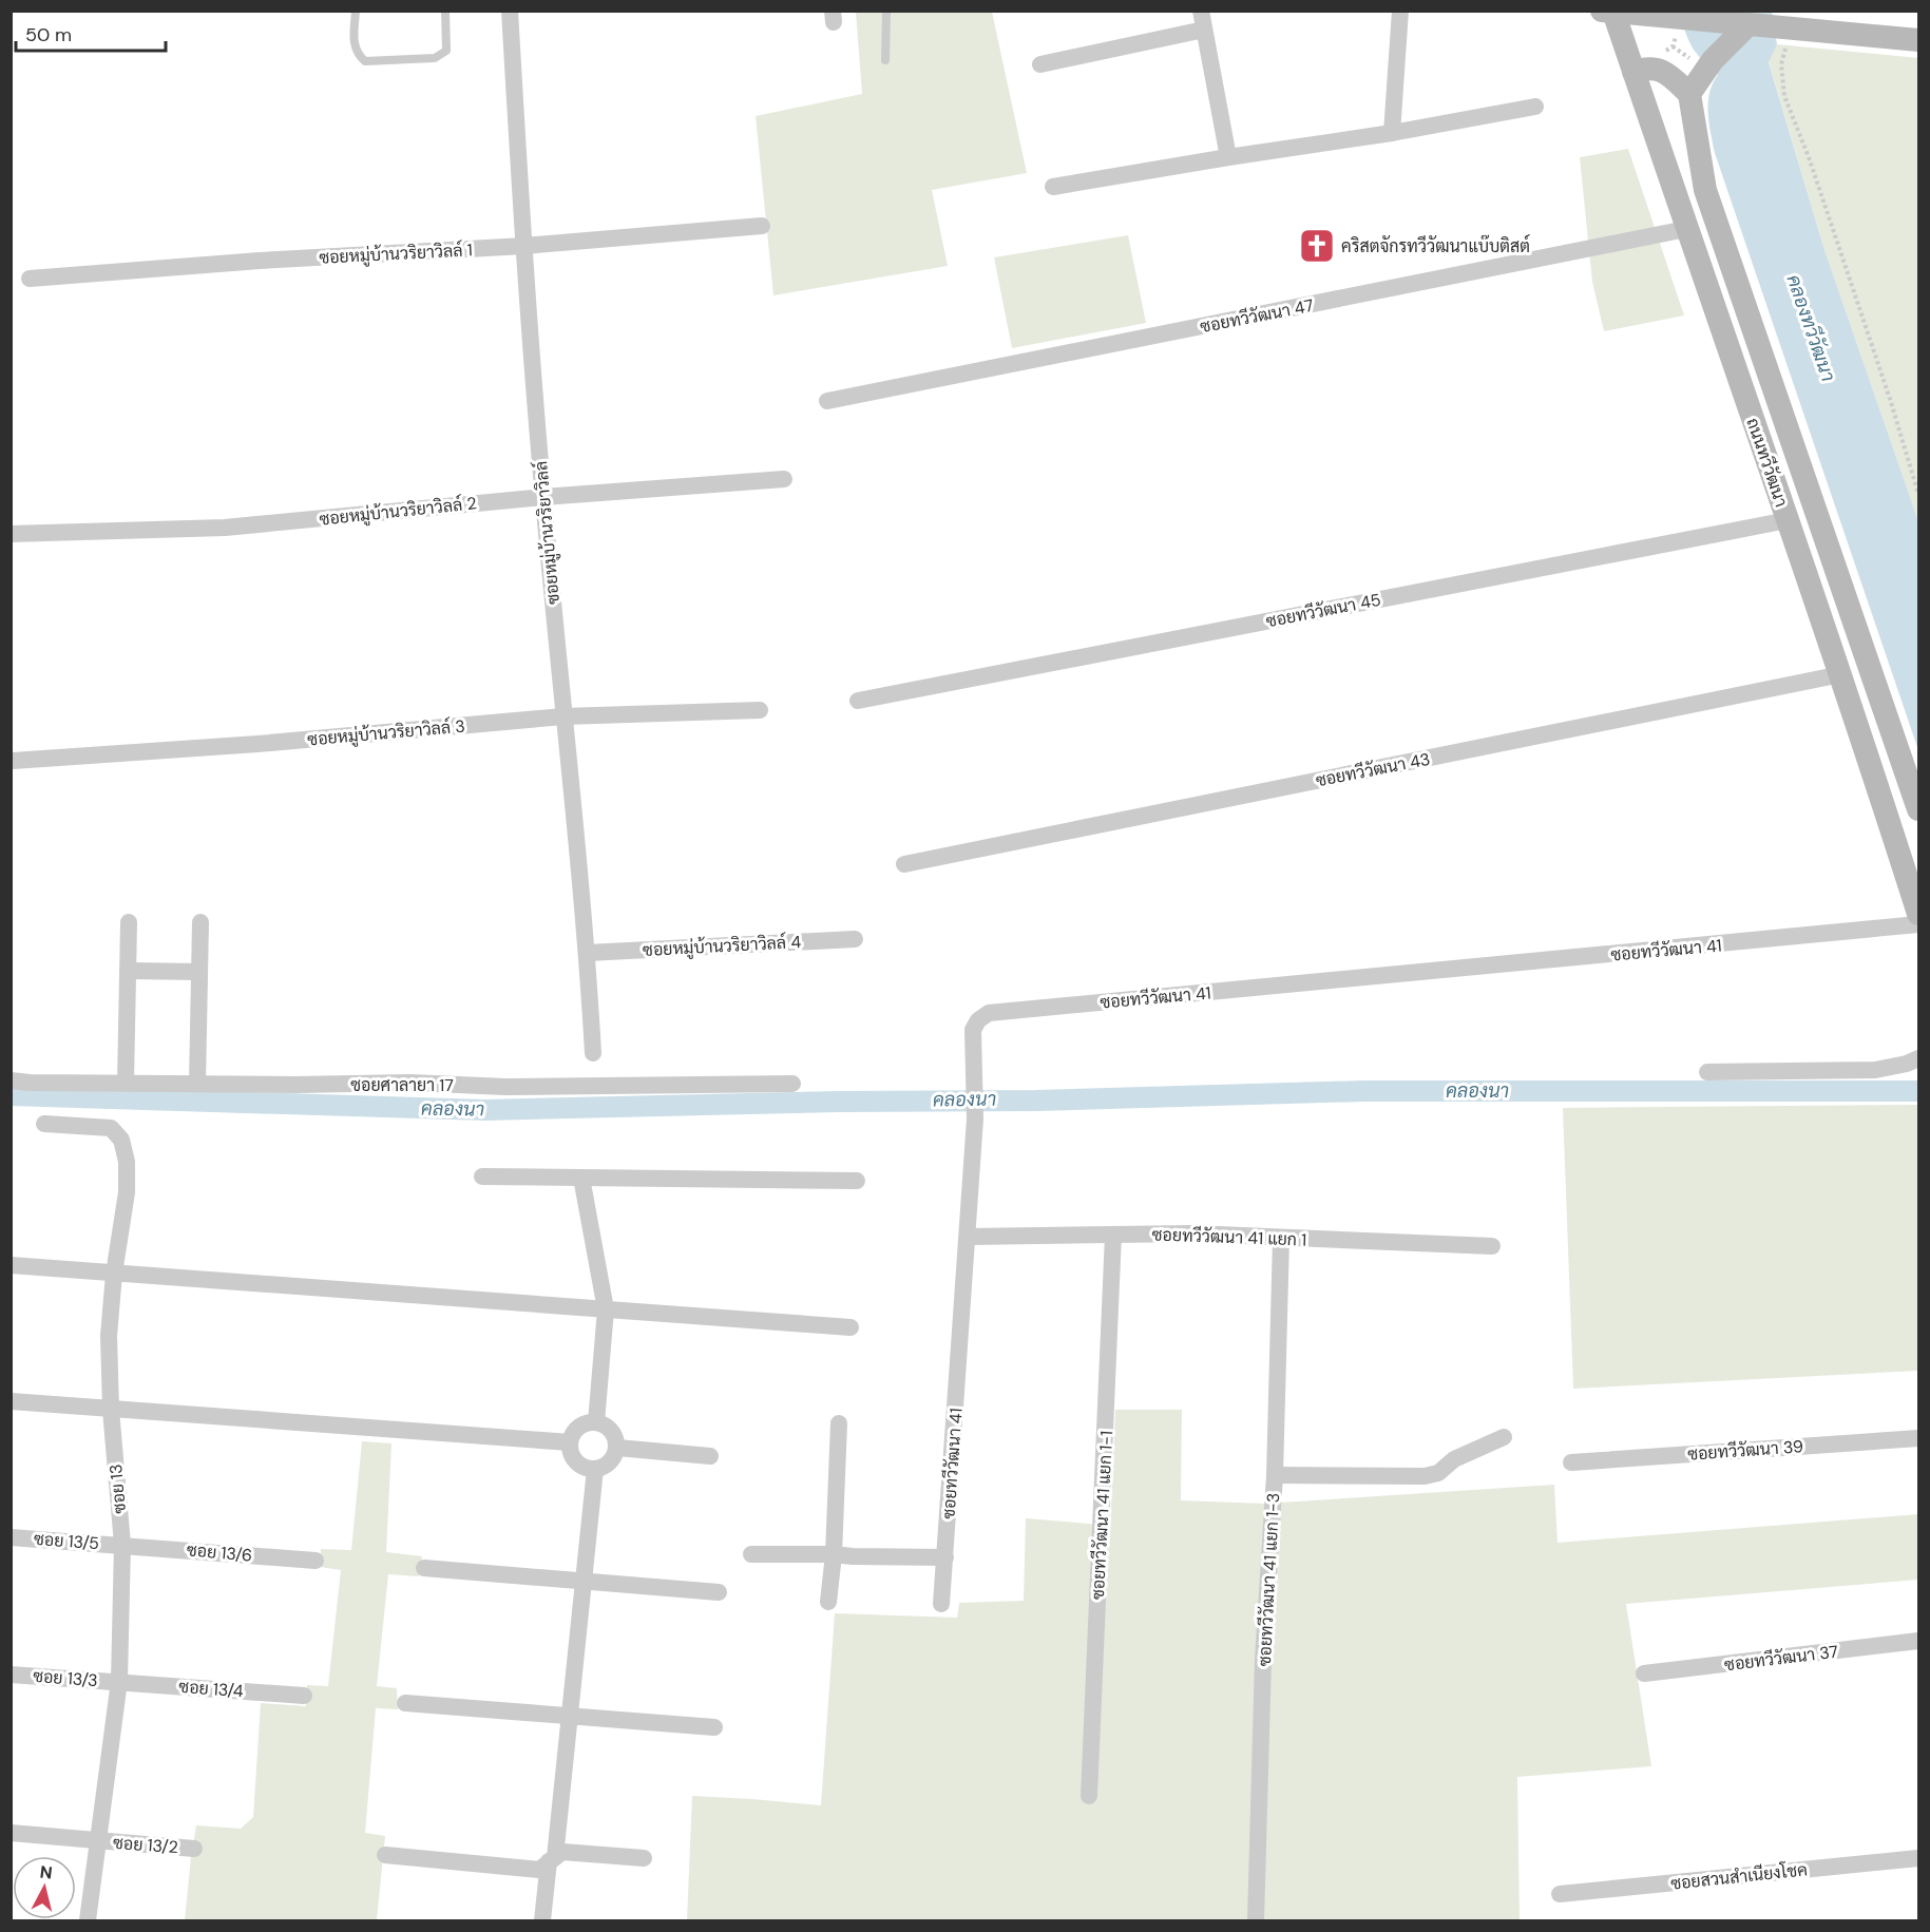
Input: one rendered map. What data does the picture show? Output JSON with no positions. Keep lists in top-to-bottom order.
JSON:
{
  "streets": {
    "main road": ["ถนนทวีวัฒนา"],
    "street": [
      "ซอยหมู่บ้านวริยาวิลล์ 1",
      "ซอยทวีวัฒนา 47",
      "ซอยหมู่บ้านวริยาวิลล์ 2",
      "ซอยหมู่บ้านวริยาวิลล์",
      "ซอยทวีวัฒนา 45",
      "ซอยหมู่บ้านวริยาวิลล์ 3",
      "ซอยทวีวัฒนา 43",
      "ซอยหมู่บ้านวริยาวิลล์ 4",
      "ซอยทวีวัฒนา 41",
      "ซอยศาลายา 17",
      "ซอยทวีวัฒนา 41 แยก 1",
      "ซอยทวีวัฒนา 39",
      "ซอย 13",
      "ซอยทวีวัฒนา 41 แยก 1-1",
      "ซอย 13/5",
      "ซอย 13/6",
      "ซอยทวีวัฒนา 41 แยก 1-3",
      "ซอยทวีวัฒนา 37",
      "ซอย 13/3",
      "ซอย 13/4",
      "ซอย 13/2",
      "ซอยสวนสำเนียงโชค"
    ]
  },
  "crossings": [
    ["ซอยหมู่บ้านวริยาวิลล์ 1", "ซอยหมู่บ้านวริยาวิลล์"],
    ["ซอยทวีวัฒนา 47", "ถนนทวีวัฒนา"],
    ["ถนนทวีวัฒนา", "ซอยทวีวัฒนา 45"],
    ["ถนนทวีวัฒนา", "ซอยทวีวัฒนา 43"],
    ["ซอยหมู่บ้านวริยาวิลล์ 2", "ซอยหมู่บ้านวริยาวิลล์"],
    ["ซอยหมู่บ้านวริยาวิลล์", "ซอยหมู่บ้านวริยาวิลล์ 3"],
    ["ซอยหมู่บ้านวริยาวิลล์", "ซอยหมู่บ้านวริยาวิลล์ 4"],
    ["ซอยทวีวัฒนา 41", "ซอยทวีวัฒนา 41 แยก 1"],
    ["ซอยทวีวัฒนา 41 แยก 1", "ซอยทวีวัฒนา 41 แยก 1-1"],
    ["ซอยทวีวัฒนา 41 แยก 1", "ซอยทวีวัฒนา 41 แยก 1-3"],
    ["ซอย 13", "ซอย 13/5"],
    ["ซอย 13", "ซอย 13/6"],
    ["ซอย 13", "ซอย 13/3"],
    ["ซอย 13", "ซอย 13/4"],
    ["ซอย 13", "ซอย 13/2"],
    ["ซอย 13/5", "ซอย 13/6"],
    ["ซอย 13/3", "ซอย 13/4"]
  ],
  "water": ["คลองทวีวัฒนา", "คลองนา"],
  "places": {
    "church": ["คริสตจักรทวีวัฒนาแบ๊บติสต์"]
  },
  "scale_bar": "50 m",
  "north": "top"
}
